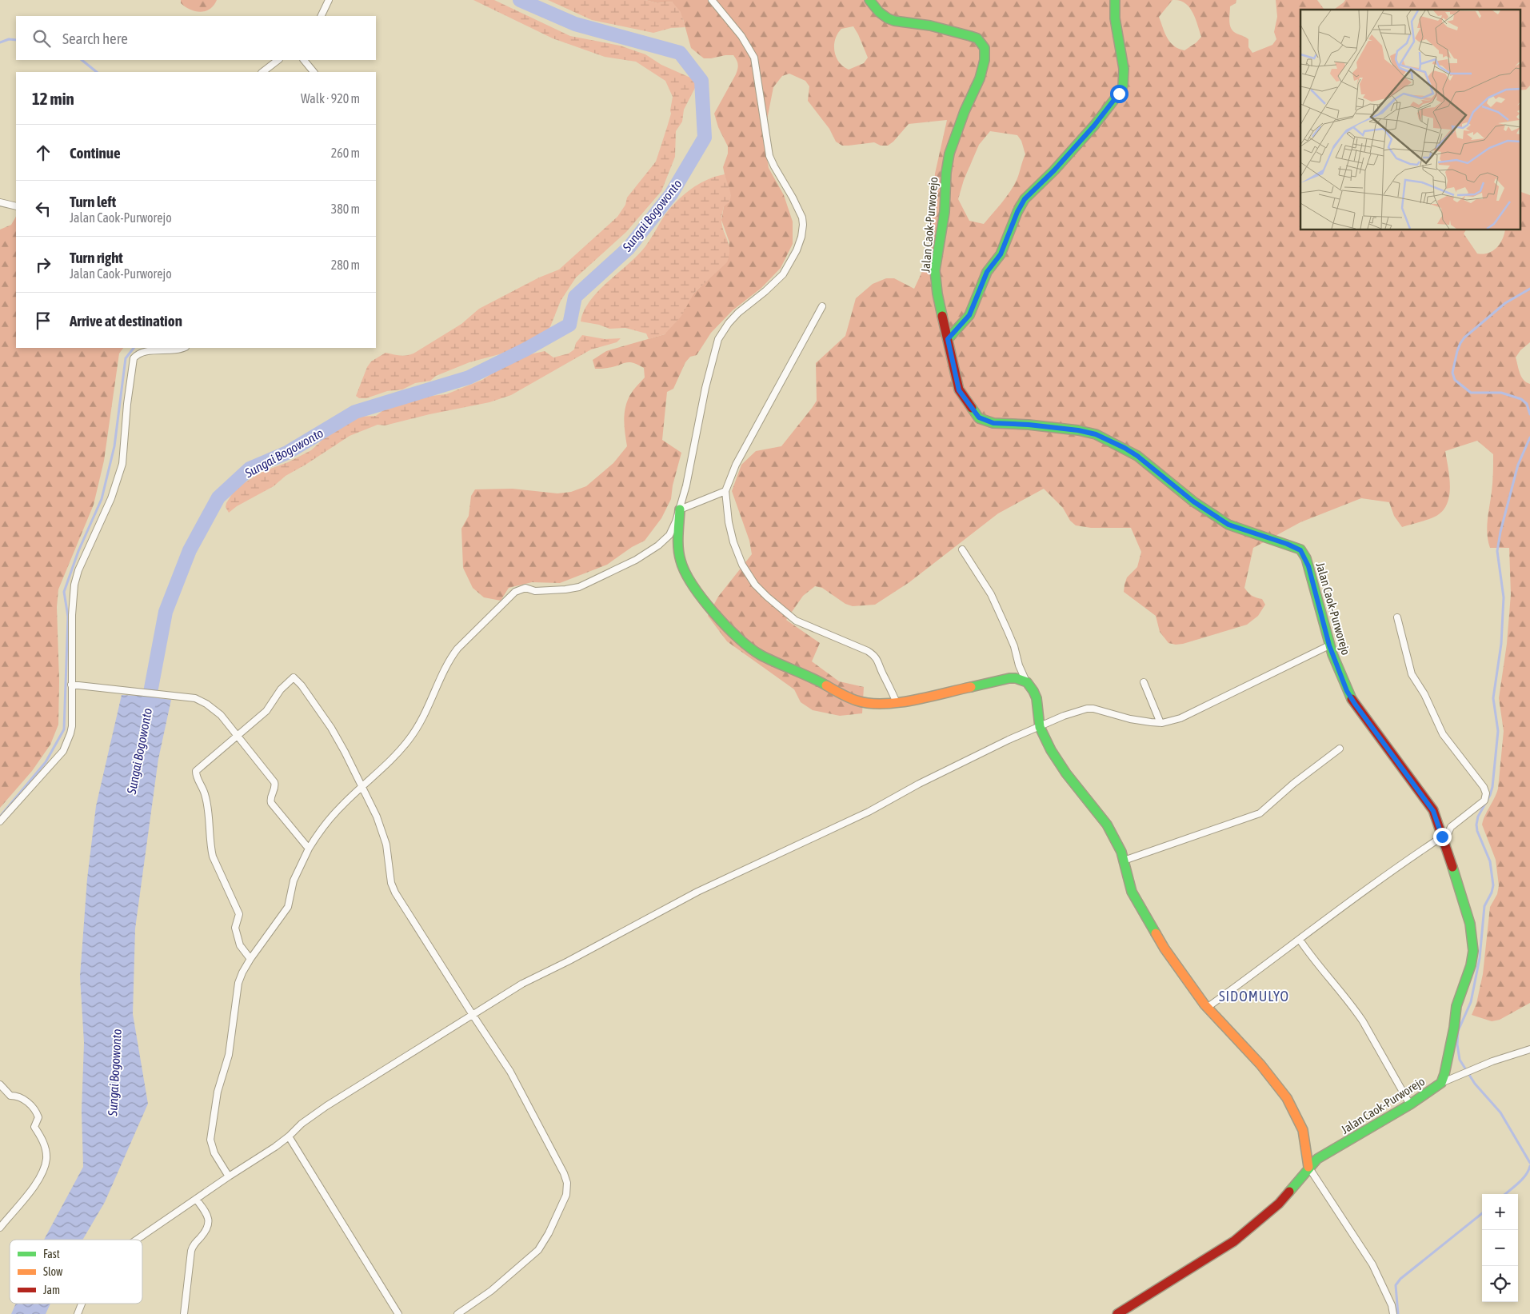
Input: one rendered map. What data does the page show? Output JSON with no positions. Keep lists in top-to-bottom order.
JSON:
{
  "streets": {
    "street": ["Jalan Caok-Purworejo"]
  },
  "districts": ["SIDOMULYO"],
  "water": ["Sungai Bogowonto"],
  "legend": ["Fast", "Slow", "Jam"],
  "page": {
    "search": "Search here",
    "heading": ["12 min", "Walk · 920 m"],
    "list": [
      ["Continue", "260 m"],
      ["Turn left", "Jalan Caok-Purworejo", "380 m"],
      ["Turn right", "Jalan Caok-Purworejo", "280 m"],
      "Arrive at destination"
    ],
    "map_buttons": ["+", "−"]
  }
}
